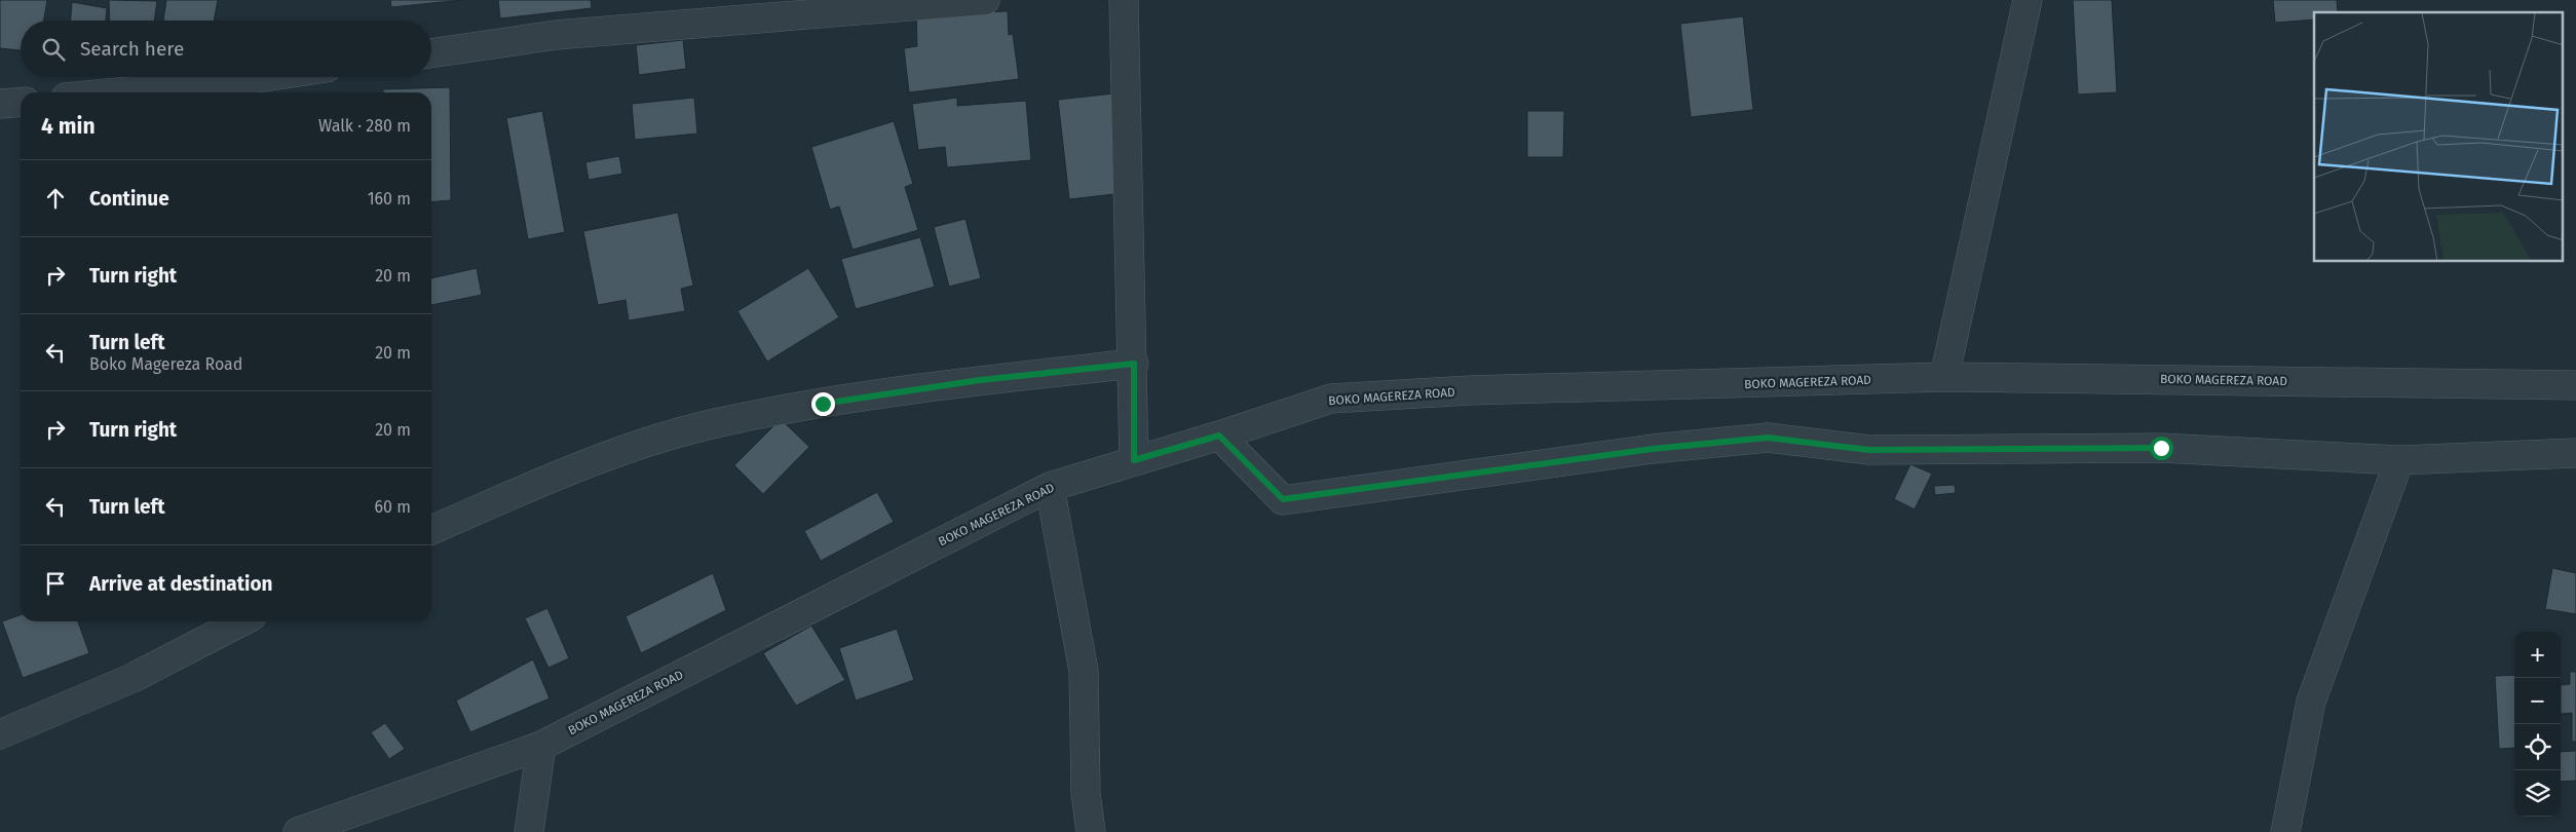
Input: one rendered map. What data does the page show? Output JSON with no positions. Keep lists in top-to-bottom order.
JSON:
{
  "streets": {
    "street": ["BOKO MAGEREZA ROAD"]
  },
  "page": {
    "search": "Search here",
    "heading": ["4 min", "Walk · 280 m"],
    "list": [
      ["Continue", "160 m"],
      ["Turn right", "20 m"],
      ["Turn left", "Boko Magereza Road", "20 m"],
      ["Turn right", "20 m"],
      ["Turn left", "60 m"],
      "Arrive at destination"
    ],
    "map_buttons": ["+", "−"]
  }
}
